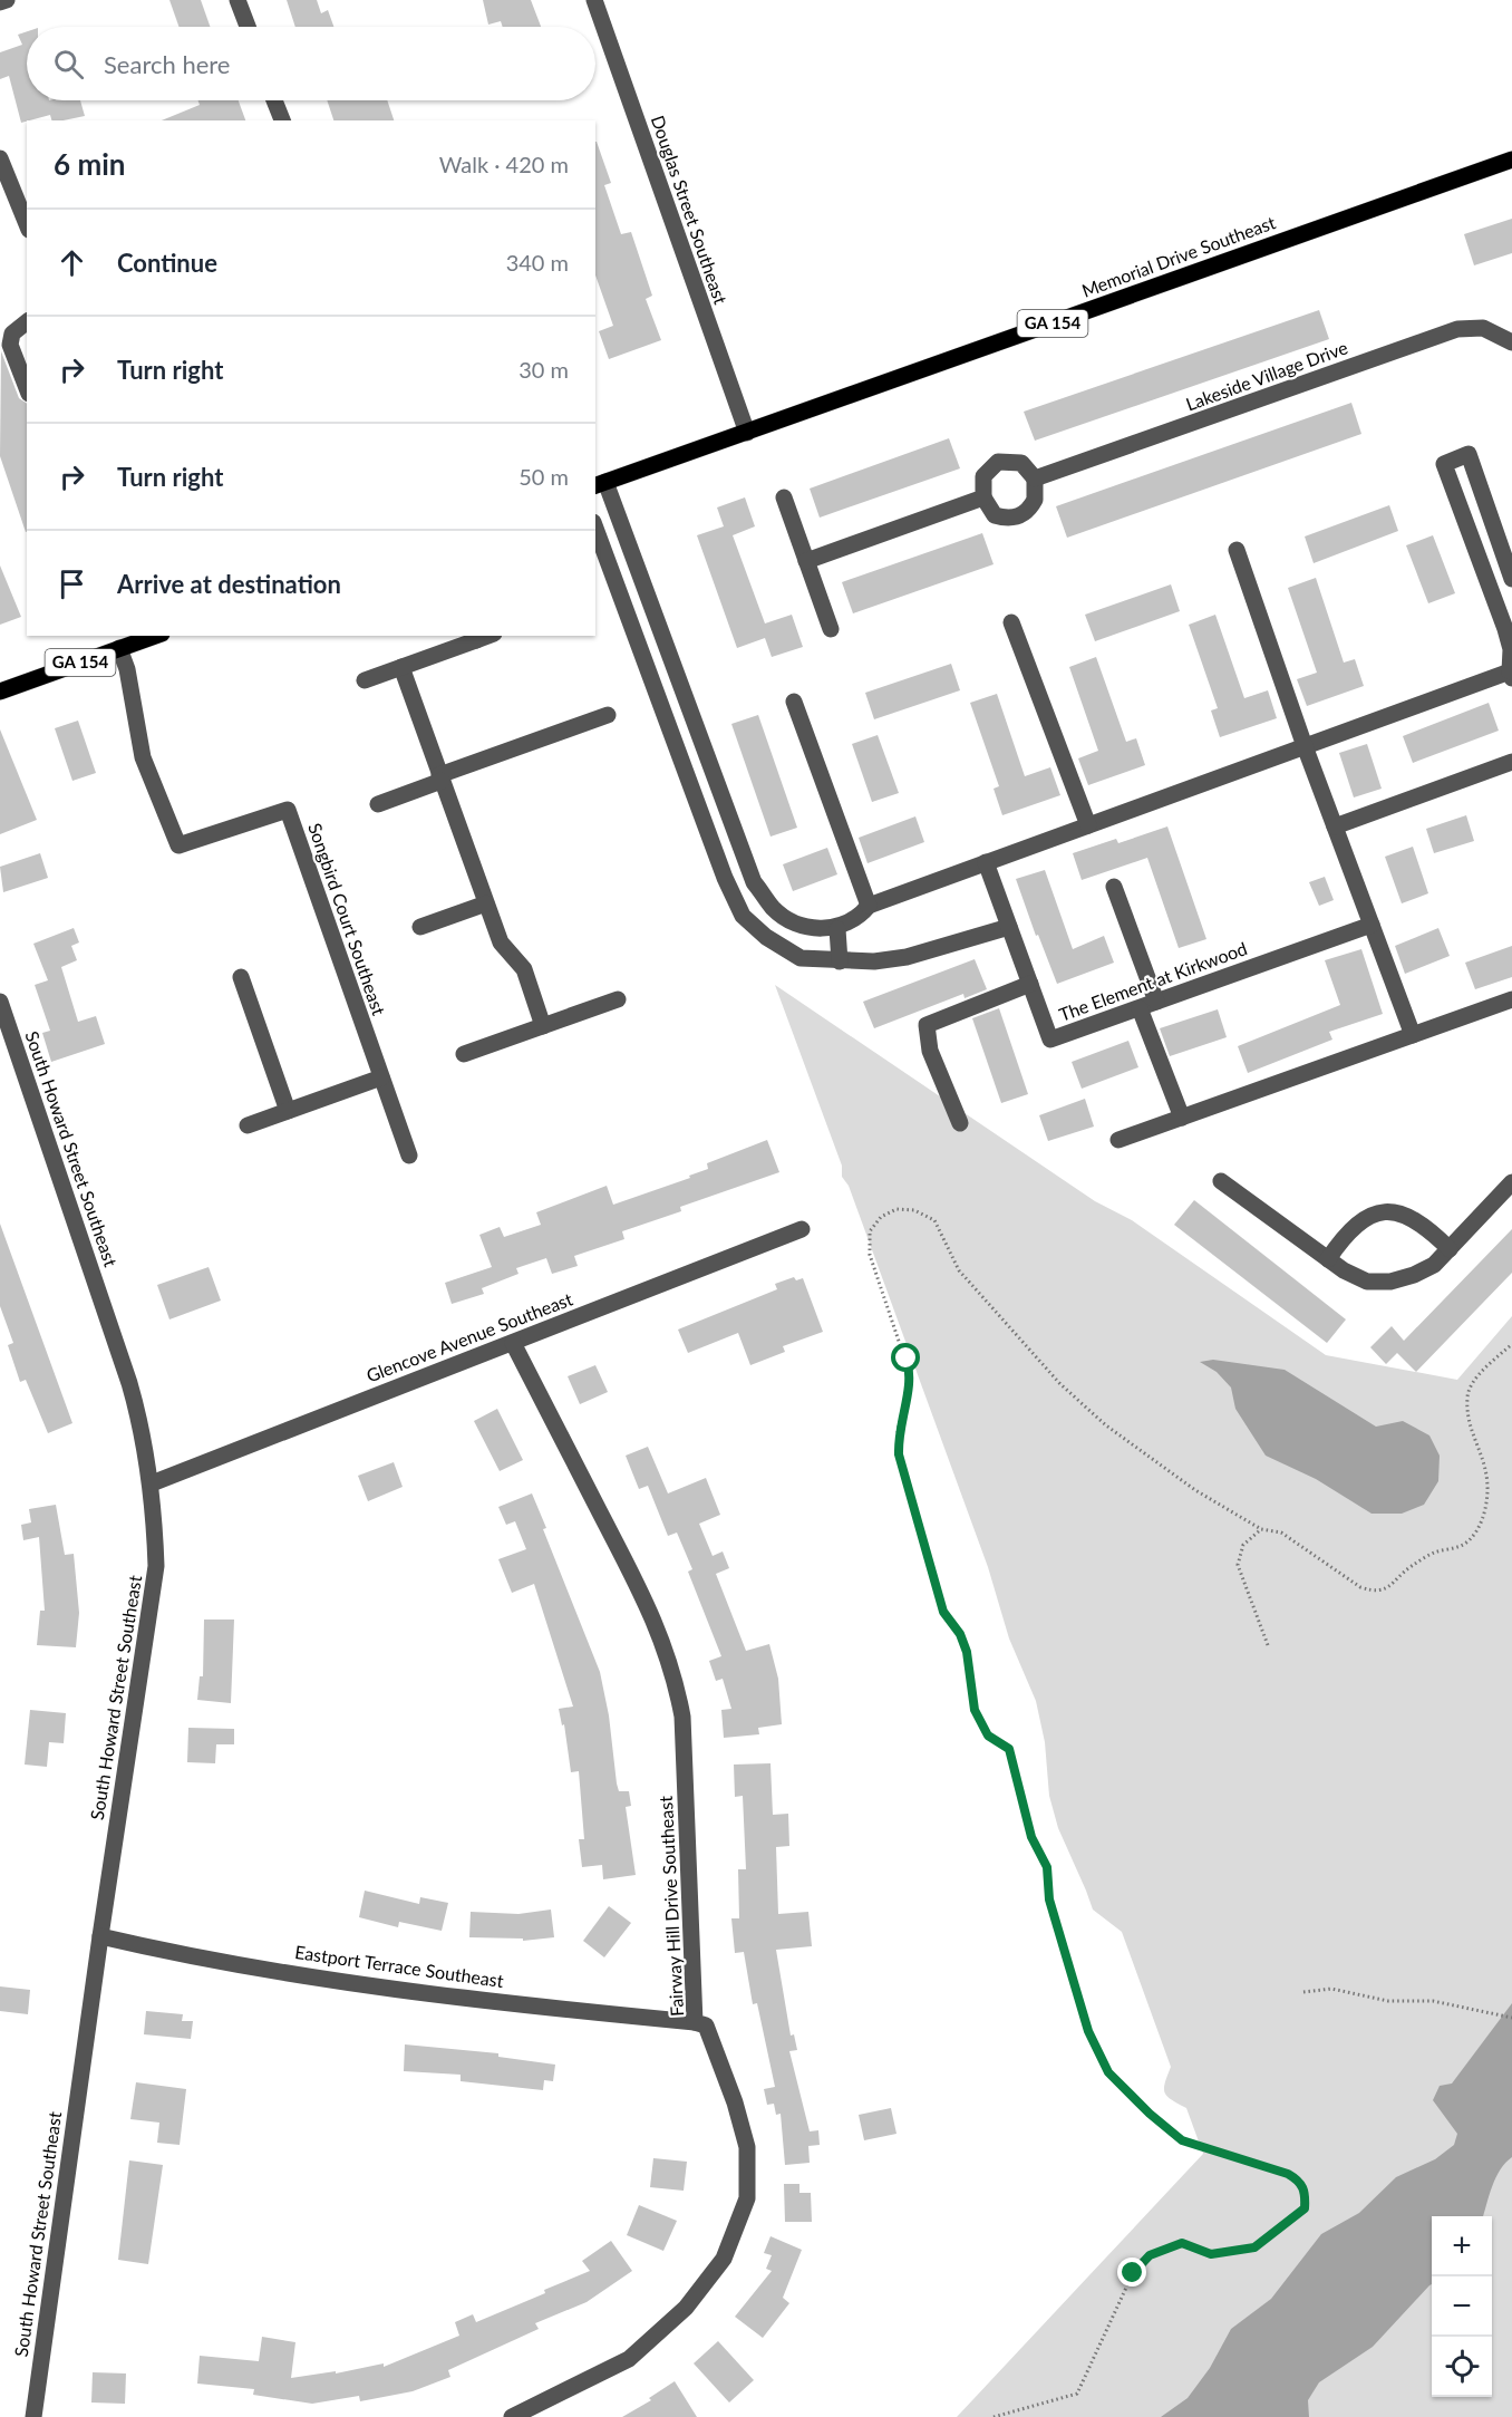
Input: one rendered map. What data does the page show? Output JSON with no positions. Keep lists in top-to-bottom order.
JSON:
{
  "streets": {
    "main road": ["Memorial Drive Southeast", "GA 154"],
    "street": [
      "Douglas Street Southeast",
      "Lakeside Village Drive",
      "Songbird Court Southeast",
      "The Element at Kirkwood",
      "South Howard Street Southeast",
      "Glencove Avenue Southeast",
      "Fairway Hill Drive Southeast",
      "Eastport Terrace Southeast"
    ]
  },
  "crossings": [
    ["Douglas Street Southeast", "Memorial Drive Southeast"],
    ["GA 154", "Songbird Court Southeast"],
    ["South Howard Street Southeast", "Glencove Avenue Southeast"],
    ["South Howard Street Southeast", "Eastport Terrace Southeast"],
    ["Glencove Avenue Southeast", "Fairway Hill Drive Southeast"],
    ["Fairway Hill Drive Southeast", "Eastport Terrace Southeast"]
  ],
  "page": {
    "search": "Search here",
    "heading": ["6 min", "Walk · 420 m"],
    "list": [
      ["Continue", "340 m"],
      ["Turn right", "30 m"],
      ["Turn right", "50 m"],
      "Arrive at destination"
    ],
    "map_buttons": ["+", "−"]
  }
}
